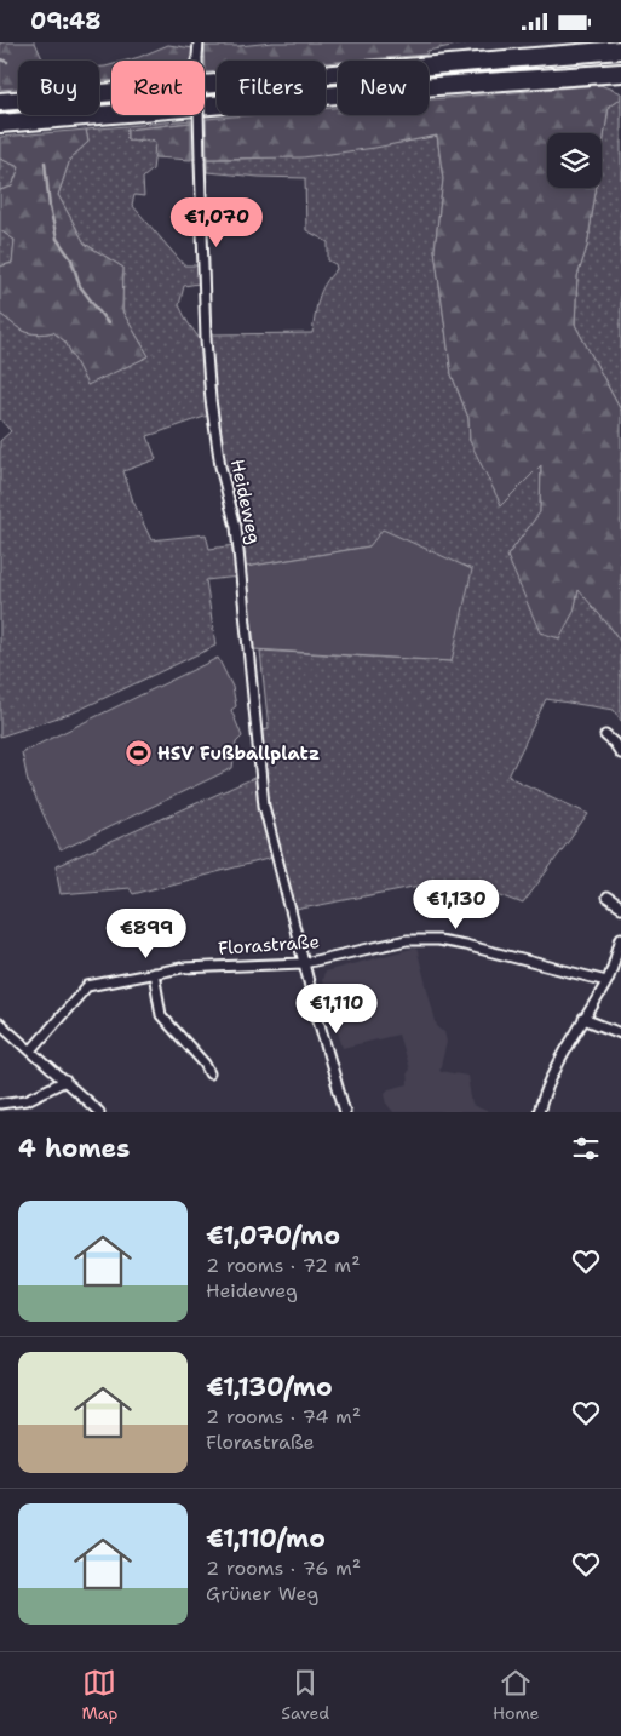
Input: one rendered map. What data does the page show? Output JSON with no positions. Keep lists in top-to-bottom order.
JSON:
{
  "streets": {
    "street": ["Heideweg", "Florastraße"]
  },
  "crossings": [
    ["Heideweg", "Florastraße"]
  ],
  "places": {
    "sports": ["HSV Fußballplatz"]
  },
  "page": {
    "status": "09:48",
    "chip": [
      "Buy",
      "Rent",
      "Filters",
      "New"
    ],
    "price": [
      "€1,070",
      "€1,130",
      "€899",
      "€1,110"
    ],
    "heading": "4 homes",
    "list": [
      {
        "name": "€1,070/mo",
        "note": "2 rooms · 72 m² · Heideweg"
      },
      {
        "name": "€1,130/mo",
        "note": "2 rooms · 74 m² · Florastraße"
      },
      {
        "name": "€1,110/mo",
        "note": "2 rooms · 76 m² · Grüner Weg"
      }
    ],
    "tabs": ["Map", "Saved", "Home"]
  }
}
